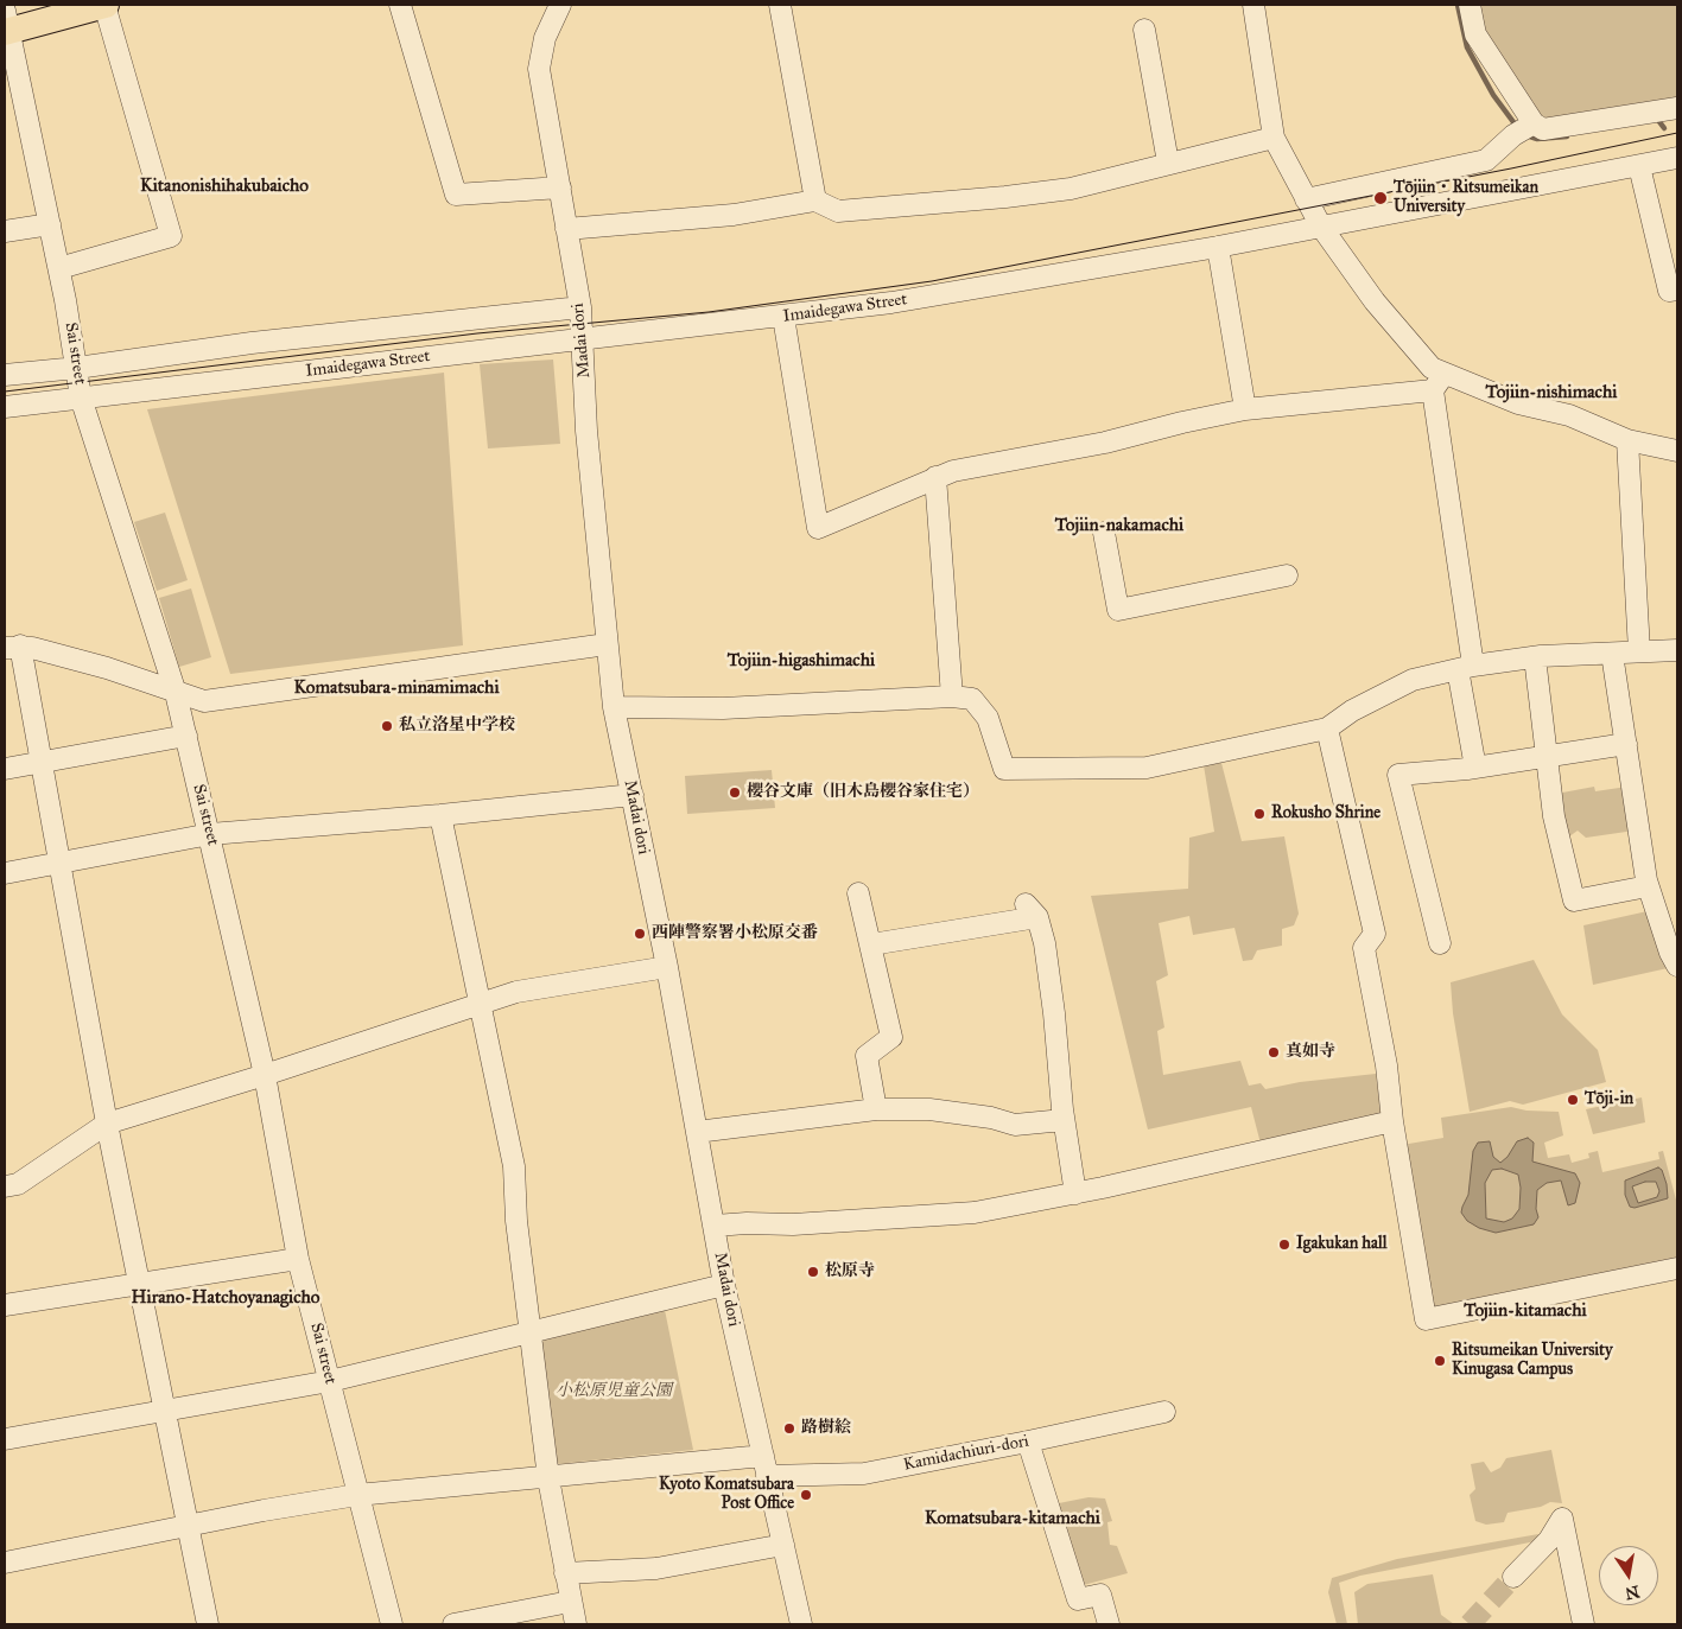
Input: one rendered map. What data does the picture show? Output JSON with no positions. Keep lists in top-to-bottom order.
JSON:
{
  "streets": {
    "street": [
      "Imaidegawa Street",
      "Madai dori",
      "Sai street",
      "Kamidachiuri-dori"
    ]
  },
  "crossings": [
    ["Imaidegawa Street", "Madai dori"],
    ["Imaidegawa Street", "Sai street"],
    ["Madai dori", "Kamidachiuri-dori"],
    ["Sai street", "Kamidachiuri-dori"]
  ],
  "districts": [
    "Kitanonishihakubaicho",
    "Tojiin-nishimachi",
    "Tojiin-nakamachi",
    "Tojiin-higashimachi",
    "Komatsubara-minamimachi",
    "Hirano-Hatchoyanagicho",
    "Tojiin-kitamachi",
    "Komatsubara-kitamachi"
  ],
  "parks": ["小松原児童公園"],
  "places": [
    "Tōjiin・Ritsumeikan University",
    "私立洛星中学校",
    "櫻谷文庫（旧木島櫻谷家住宅）",
    "Rokusho Shrine",
    "西陣警察署小松原交番",
    "真如寺",
    "Tōji-in",
    "Igakukan hall",
    "松原寺",
    "Ritsumeikan University Kinugasa Campus",
    "路樹絵",
    "Kyoto Komatsubara Post Office"
  ],
  "north": "bottom"
}
